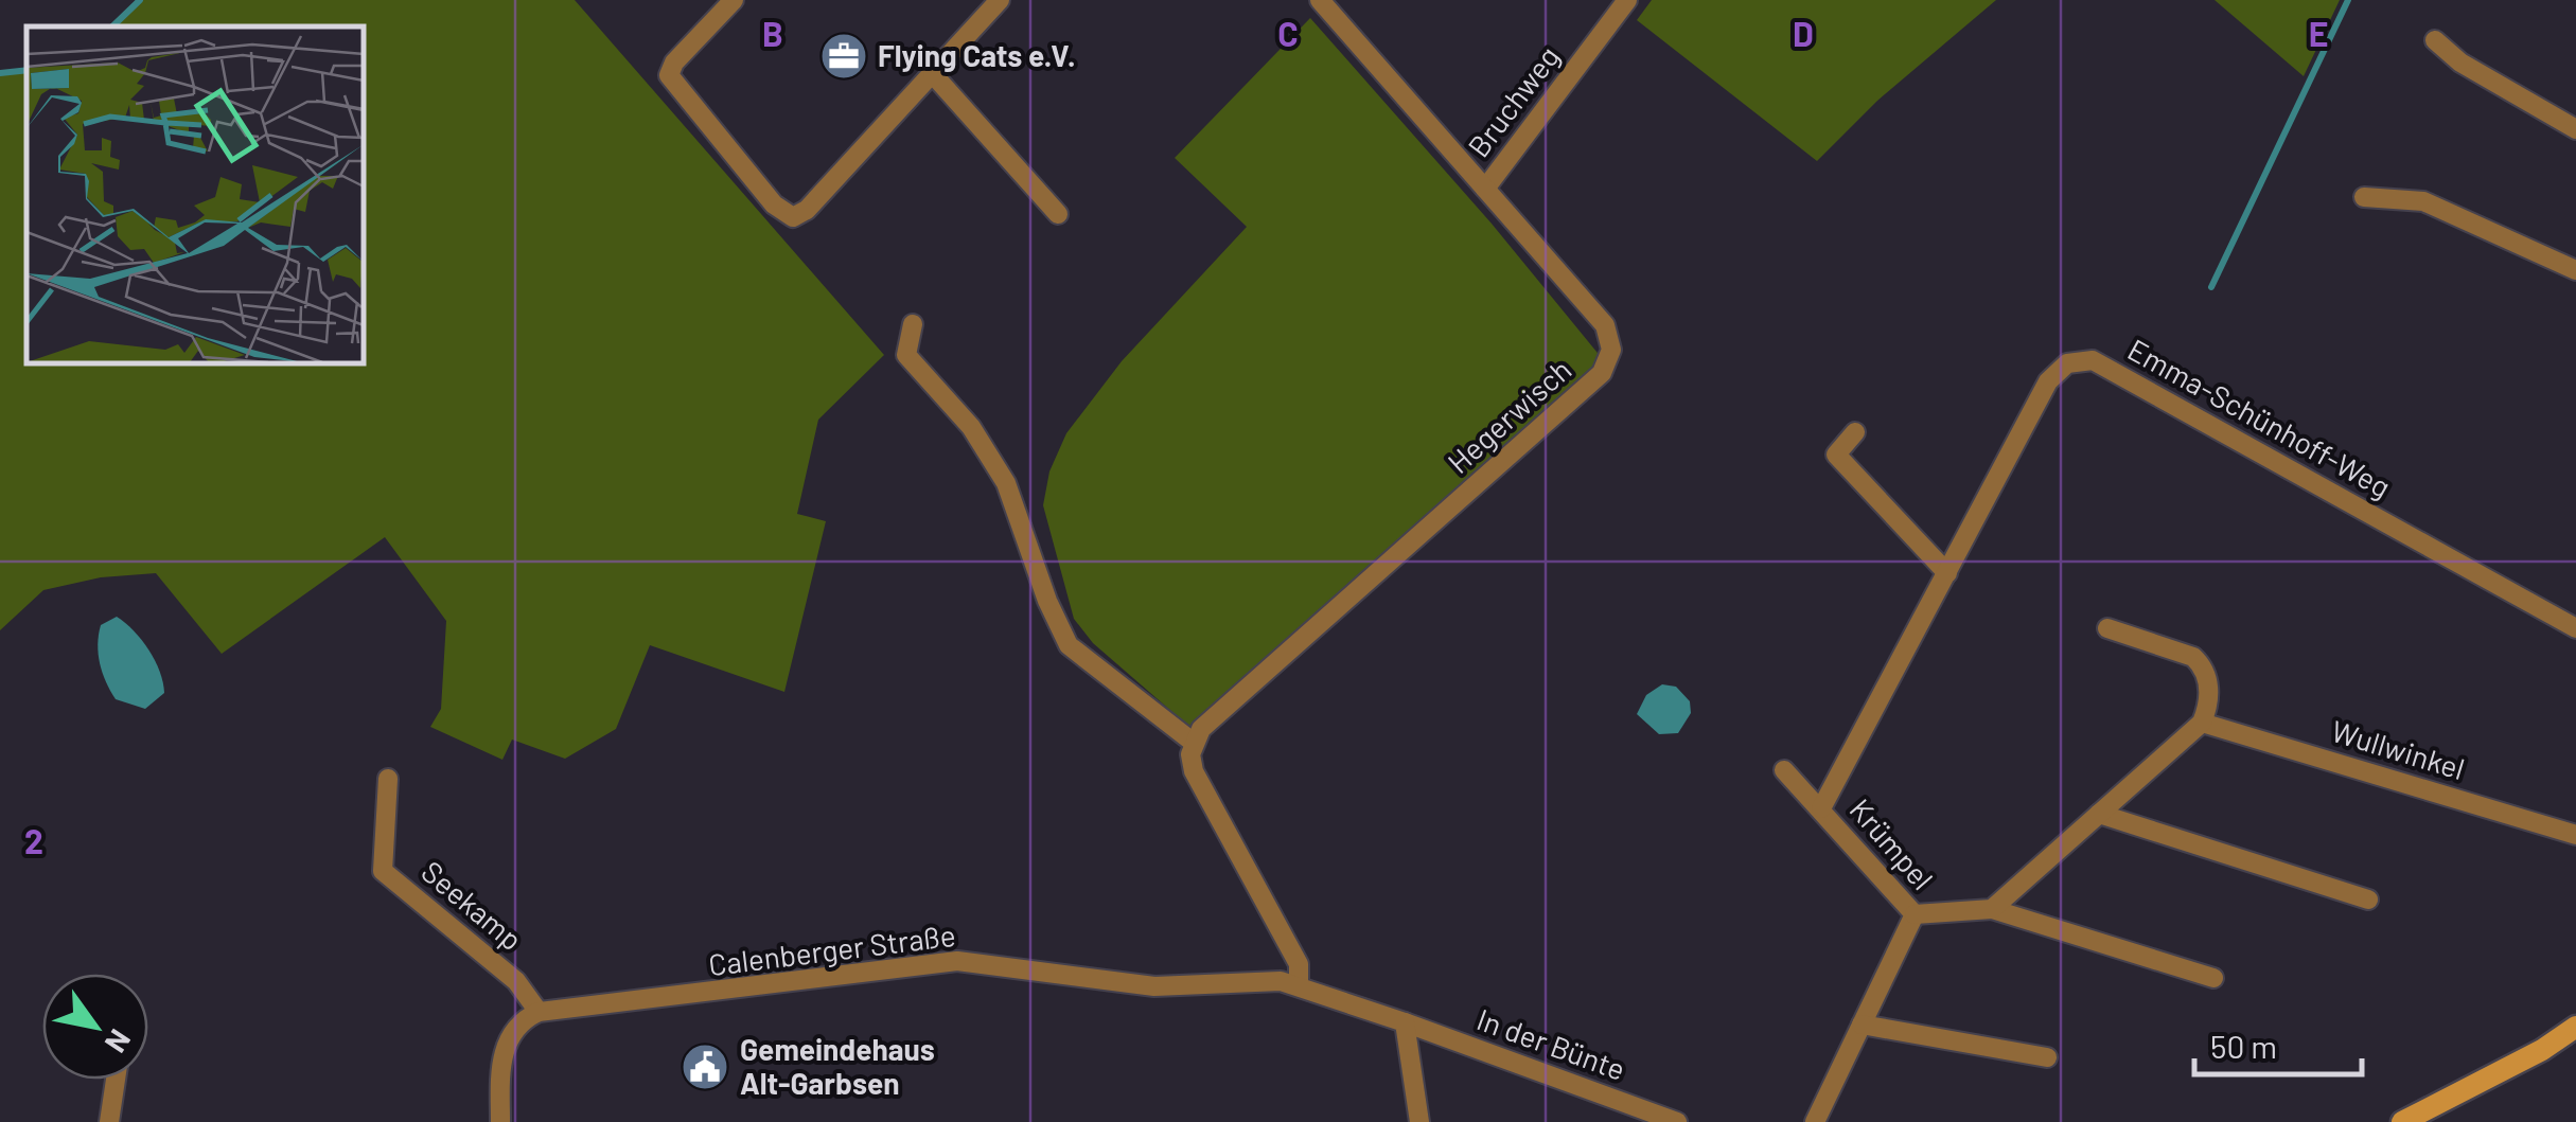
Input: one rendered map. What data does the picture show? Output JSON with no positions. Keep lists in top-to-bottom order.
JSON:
{
  "streets": {
    "street": [
      "Bruchweg",
      "Hegerwisch",
      "Emma-Schünhoff-Weg",
      "Wullwinkel",
      "Krümpel",
      "Seekamp",
      "Calenberger Straße",
      "In der Bünte"
    ]
  },
  "crossings": [
    ["Bruchweg", "Hegerwisch"],
    ["Emma-Schünhoff-Weg", "Krümpel"],
    ["Seekamp", "Calenberger Straße"],
    ["Calenberger Straße", "In der Bünte"]
  ],
  "places": {
    "office": ["Flying Cats e.V."],
    "public building": ["Gemeindehaus Alt-Garbsen"]
  },
  "scale_bar": "50 m",
  "north": "bottom right",
  "grid": {
    "columns": [
      "B",
      "C",
      "D",
      "E"
    ],
    "rows": ["2"]
  }
}
